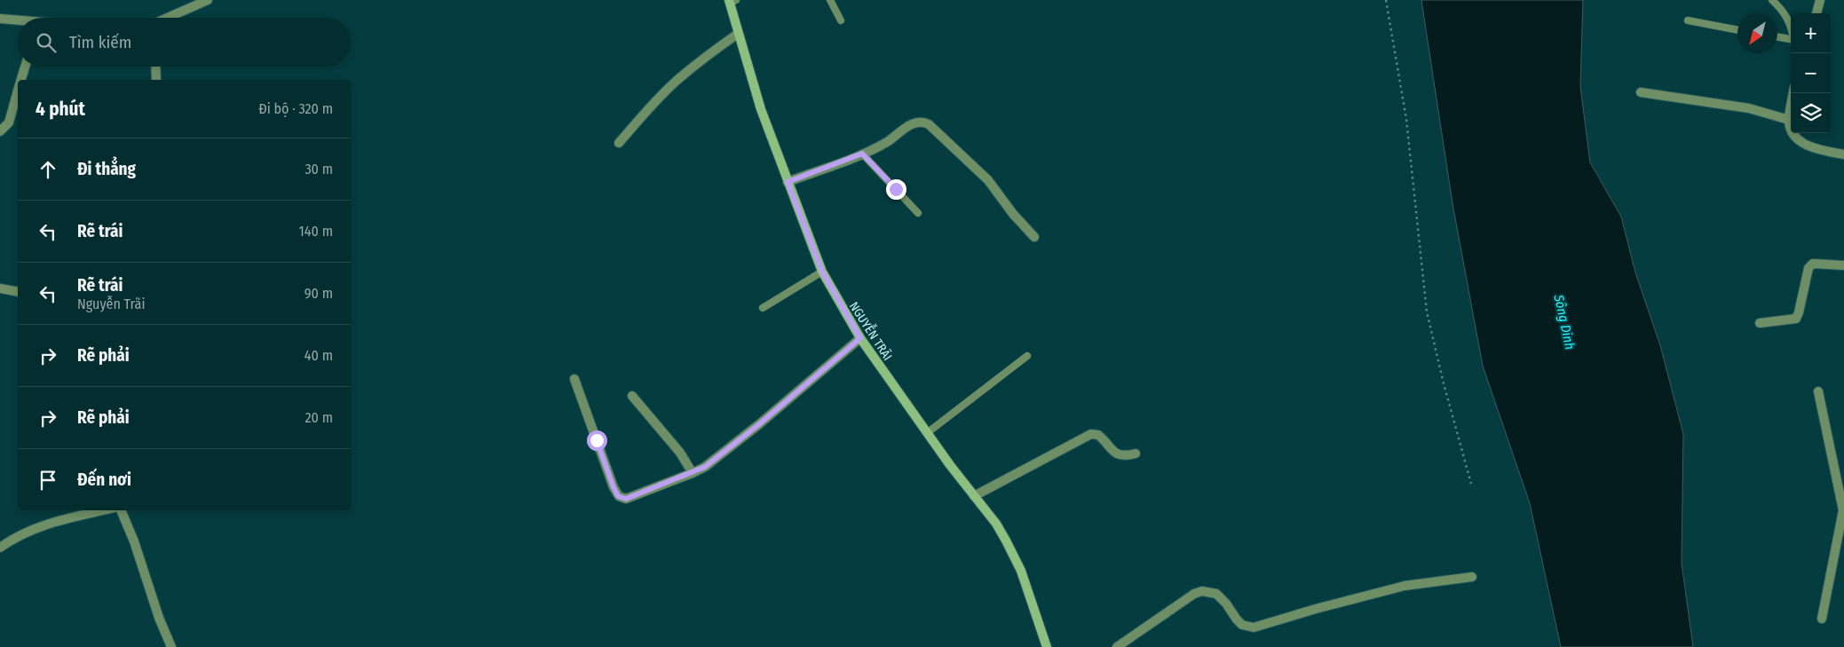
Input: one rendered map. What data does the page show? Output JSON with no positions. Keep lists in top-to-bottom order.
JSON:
{
  "streets": {
    "main road": ["NGUYỄN TRÃI"]
  },
  "water": ["Sông Dinh"],
  "north": "bottom left",
  "page": {
    "map_buttons": ["+", "−"],
    "search": "Tìm kiếm",
    "heading": ["4 phút", "Đi bộ · 320 m"],
    "list": [
      ["Đi thẳng", "30 m"],
      ["Rẽ trái", "140 m"],
      ["Rẽ trái", "Nguyễn Trãi", "90 m"],
      ["Rẽ phải", "40 m"],
      ["Rẽ phải", "20 m"],
      "Đến nơi"
    ]
  }
}
